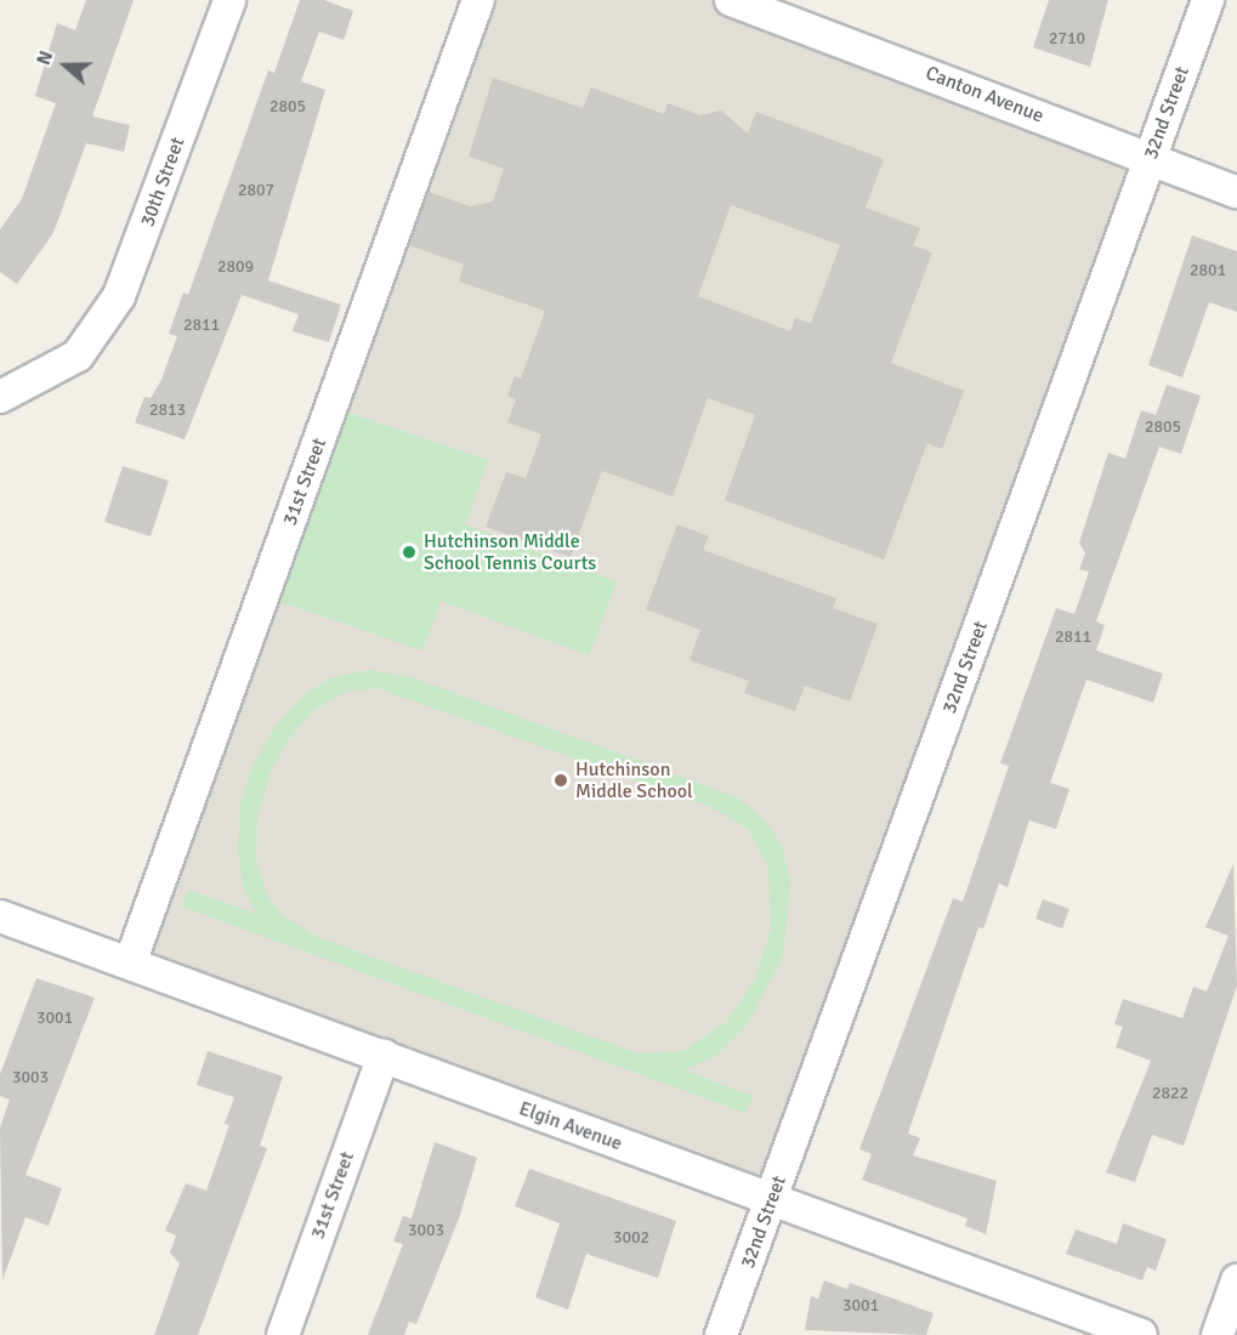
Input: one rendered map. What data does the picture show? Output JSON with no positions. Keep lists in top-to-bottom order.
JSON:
{
  "streets": {
    "street": [
      "Canton Avenue",
      "32nd Street",
      "30th Street",
      "31st Street",
      "Elgin Avenue"
    ]
  },
  "crossings": [
    ["Canton Avenue", "32nd Street"],
    ["32nd Street", "Elgin Avenue"],
    ["31st Street", "Elgin Avenue"]
  ],
  "places": ["Hutchinson Middle School Tennis Courts", "Hutchinson Middle School"],
  "house_numbers": [
    "2710",
    "2805",
    "2807",
    "2809",
    "2801",
    "2811",
    "2813",
    "2805",
    "2811",
    "3001",
    "3003",
    "2822",
    "3003",
    "3002",
    "3001"
  ],
  "north": "left"
}
